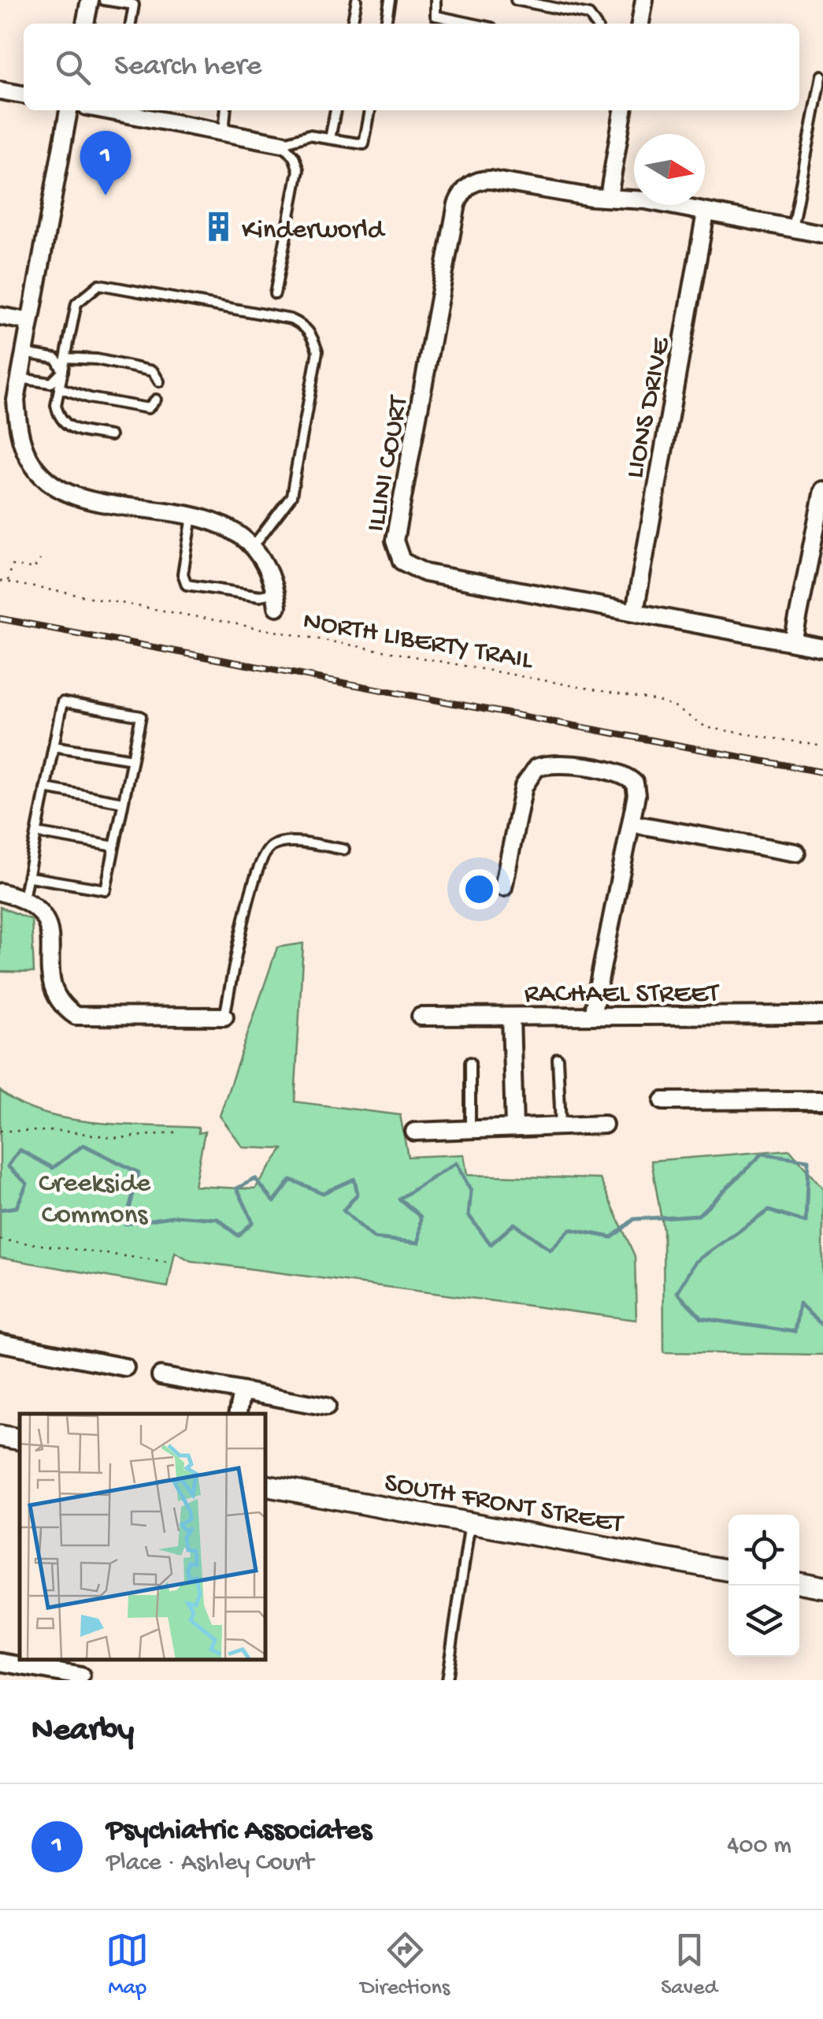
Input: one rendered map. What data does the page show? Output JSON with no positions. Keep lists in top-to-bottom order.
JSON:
{
  "streets": {
    "street": [
      "LIONS DRIVE",
      "ILLINI COURT",
      "RACHAEL STREET",
      "SOUTH FRONT STREET"
    ],
    "path": ["NORTH LIBERTY TRAIL"]
  },
  "crossings": [
    ["LIONS DRIVE", "ILLINI COURT"]
  ],
  "parks": ["Creekside Commons"],
  "places": {
    "building": ["Kinderworld"]
  },
  "north": "right",
  "page": {
    "search": "Search here",
    "pins": "1",
    "heading": "Nearby",
    "list": [
      {
        "mark": "1",
        "name": "Psychiatric Associates",
        "note": "Place · Ashley Court",
        "value": "400 m"
      }
    ],
    "nav": ["Map", "Directions", "Saved"]
  }
}
